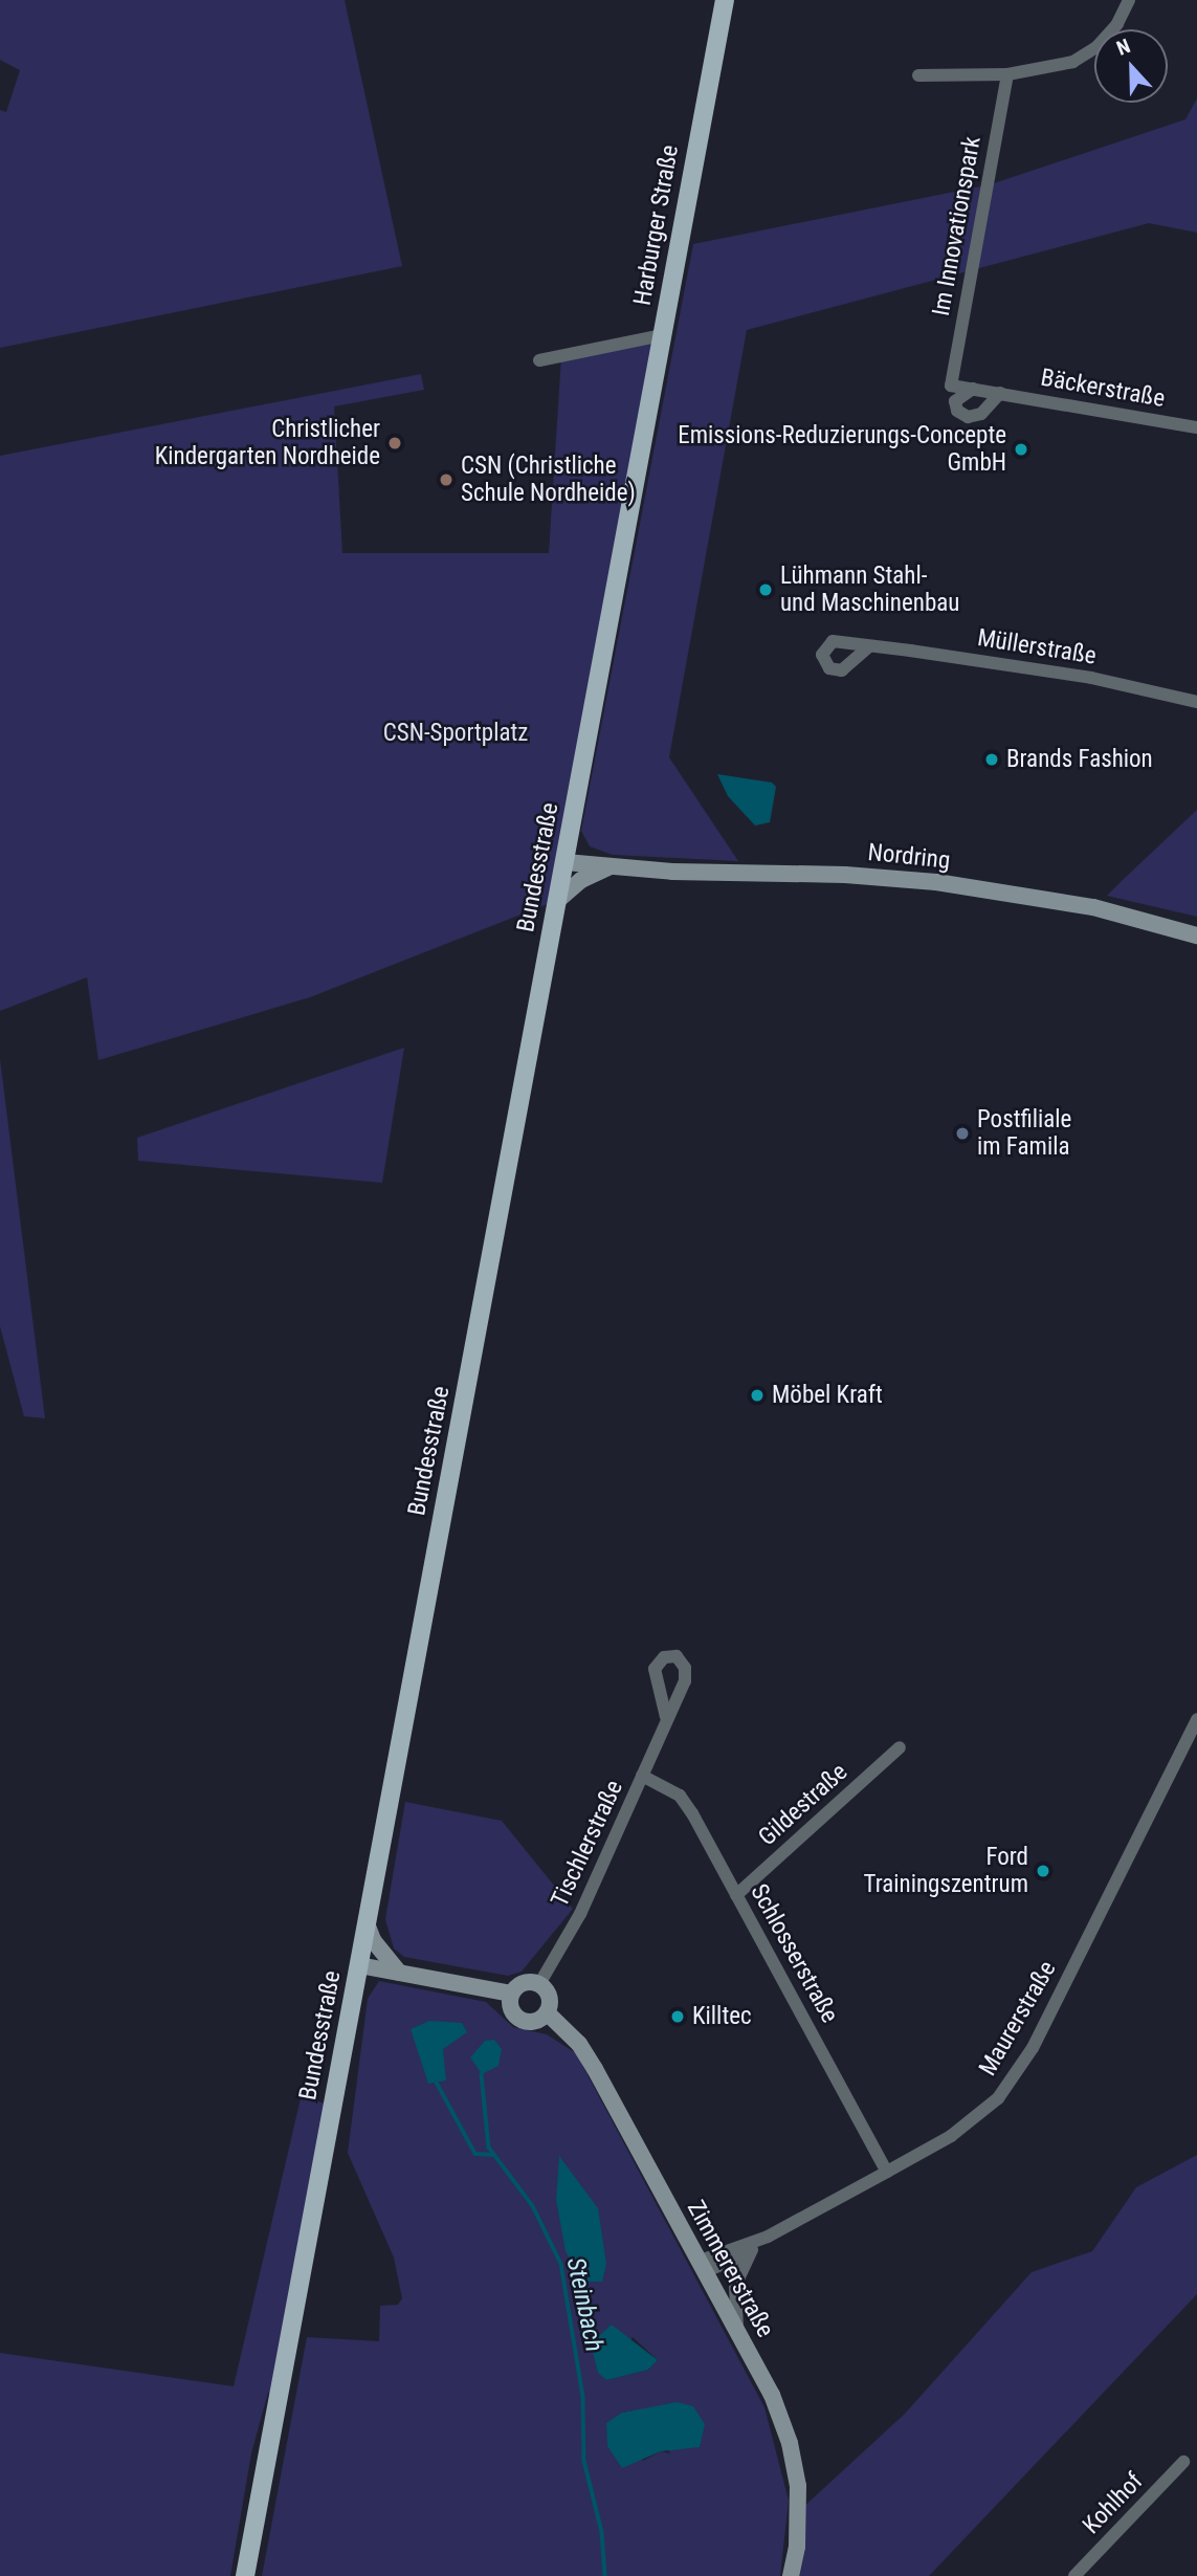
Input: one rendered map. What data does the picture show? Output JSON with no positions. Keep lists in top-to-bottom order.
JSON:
{
  "streets": {
    "main road": ["Harburger Straße", "Bundesstraße"],
    "street": [
      "Im Innovationspark",
      "Bäckerstraße",
      "Müllerstraße",
      "Nordring",
      "Gildestraße",
      "Tischlerstraße",
      "Schlosserstraße",
      "Maurerstraße",
      "Zimmererstraße",
      "Kohlhof"
    ]
  },
  "crossings": [
    ["Harburger Straße", "Bundesstraße"],
    ["Im Innovationspark", "Bäckerstraße"],
    ["Nordring", "Bundesstraße"],
    ["Gildestraße", "Schlosserstraße"],
    ["Tischlerstraße", "Schlosserstraße"],
    ["Tischlerstraße", "Zimmererstraße"],
    ["Schlosserstraße", "Maurerstraße"],
    ["Maurerstraße", "Zimmererstraße"]
  ],
  "water": ["Steinbach"],
  "parks": ["CSN-Sportplatz"],
  "places": [
    "Christlicher Kindergarten Nordheide",
    "Emissions-Reduzierungs-Concepte GmbH",
    "CSN (Christliche Schule Nordheide)",
    "Lühmann Stahl- und Maschinenbau",
    "Brands Fashion",
    "Postfiliale im Famila",
    "Möbel Kraft",
    "Ford Trainingszentrum",
    "Killtec"
  ],
  "north": "top"
}
